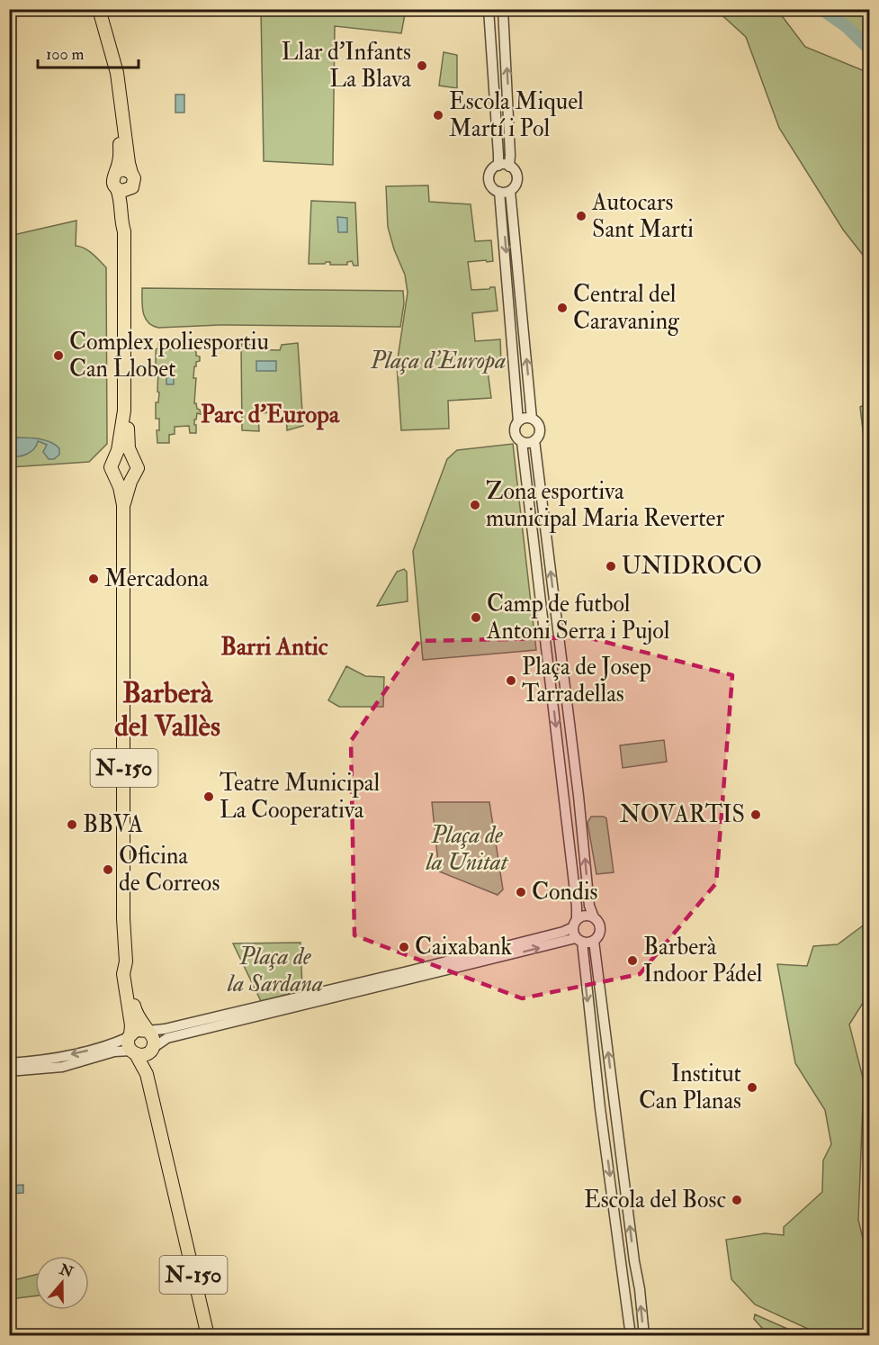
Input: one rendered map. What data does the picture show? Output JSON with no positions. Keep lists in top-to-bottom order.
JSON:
{
  "streets": {
    "main road": ["N-150"]
  },
  "districts": ["Parc d'Europa", "Barri Antic", "Barberà del Vallès"],
  "parks": ["Plaça d'Europa", "Plaça de la Unitat", "Plaça de la Sardana"],
  "places": [
    "Llar d'Infants La Blava",
    "Escola Miquel Martí i Pol",
    "Autocars Sant Marti",
    "Central del Caravaning",
    "Complex poliesportiu Can Llobet",
    "Zona esportiva municipal Maria Reverter",
    "UNIDROCO",
    "Mercadona",
    "Camp de futbol Antoni Serra i Pujol",
    "Plaça de Josep Tarradellas",
    "Teatre Municipal La Cooperativa",
    "NOVARTIS",
    "BBVA",
    "Oficina de Correos",
    "Condis",
    "Caixabank",
    "Barberà Indoor Pádel",
    "Institut Can Planas",
    "Escola del Bosc"
  ],
  "scale_bar": "100 m",
  "north": "top"
}
